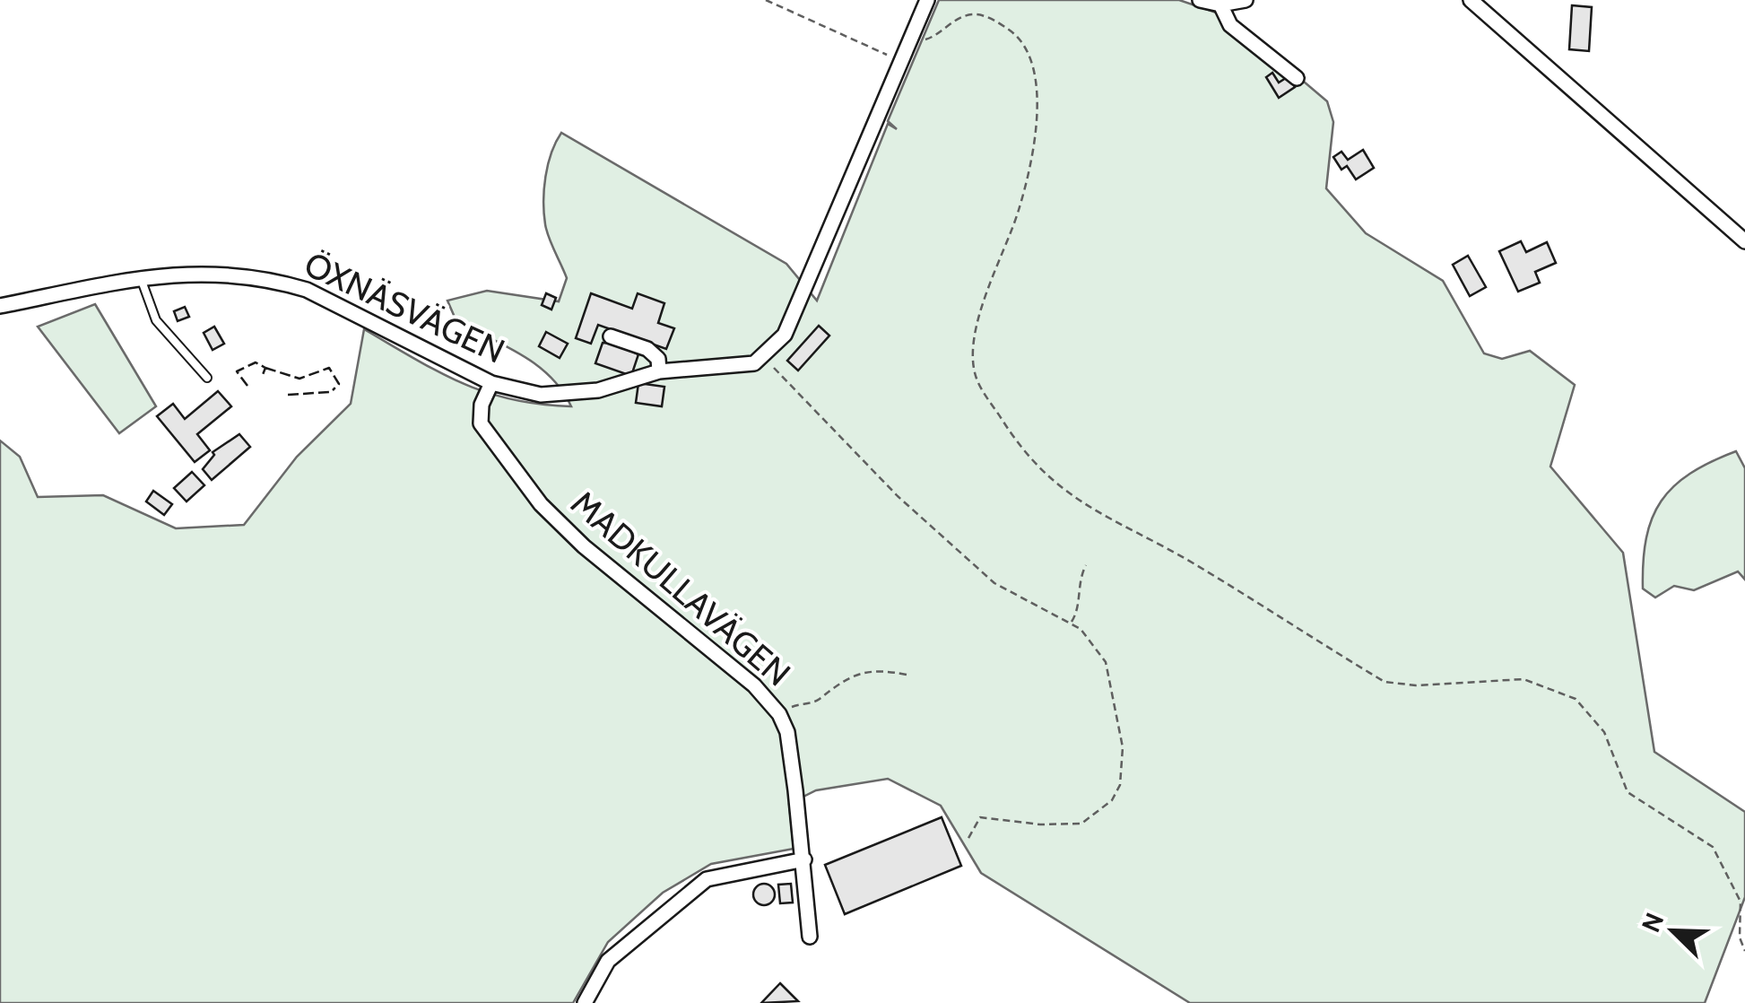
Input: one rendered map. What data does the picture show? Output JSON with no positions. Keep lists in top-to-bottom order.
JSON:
{
  "streets": {
    "street": ["ÖXNÄSVÄGEN", "MADKULLAVÄGEN"]
  },
  "crossings": [
    ["ÖXNÄSVÄGEN", "MADKULLAVÄGEN"]
  ],
  "north": "top left"
}
